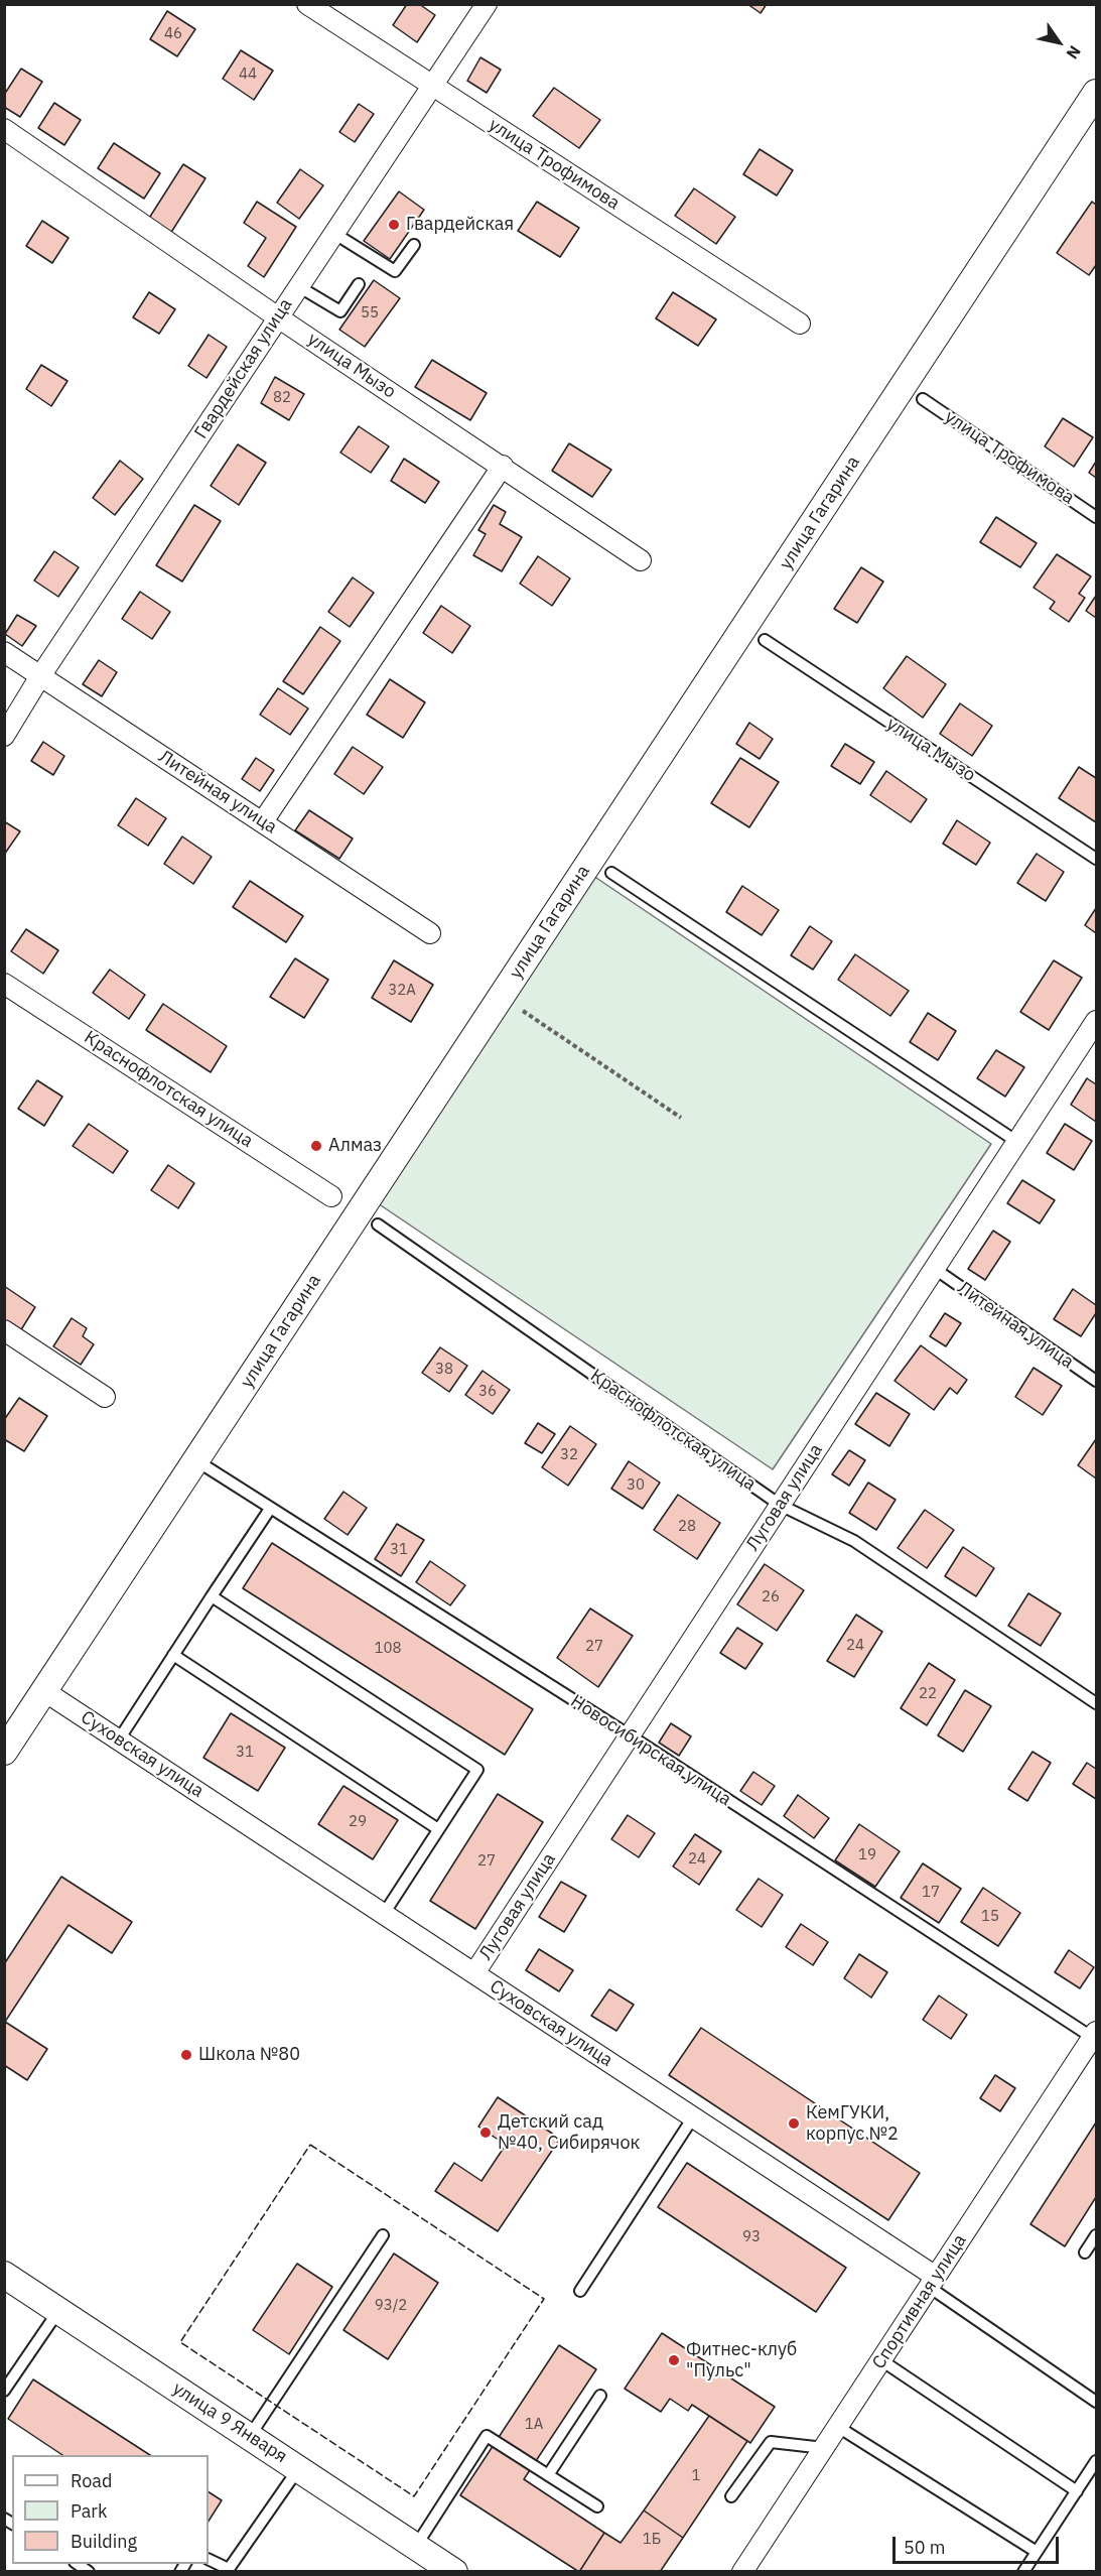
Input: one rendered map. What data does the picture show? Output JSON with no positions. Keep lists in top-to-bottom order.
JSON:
{
  "streets": {
    "street": [
      "улица Трофимова",
      "улица Мызо",
      "Гвардейская улица",
      "улица Гагарина",
      "Литейная улица",
      "Краснофлотская улица",
      "Луговая улица",
      "Суховская улица",
      "Спортивная улица",
      "улица 9 Января"
    ],
    "lane": ["Новосибирская улица"]
  },
  "crossings": [
    ["улица Трофимова", "Гвардейская улица"],
    ["улица Мызо", "Гвардейская улица"],
    ["Гвардейская улица", "Литейная улица"],
    ["улица Гагарина", "Суховская улица"],
    ["Литейная улица", "Луговая улица"],
    ["Краснофлотская улица", "Луговая улица"],
    ["Луговая улица", "Новосибирская улица"],
    ["Луговая улица", "Суховская улица"],
    ["Новосибирская улица", "Спортивная улица"],
    ["Суховская улица", "Спортивная улица"]
  ],
  "places": [
    "Гвардейская",
    "Алмаз",
    "Школа №80",
    "КемГУКИ, корпус №2",
    "Детский сад №40, Сибирячок",
    "Фитнес-клуб \"Пульс\""
  ],
  "house_numbers": [
    "46",
    "44",
    "55",
    "82",
    "32А",
    "38",
    "36",
    "32",
    "30",
    "28",
    "31",
    "26",
    "24",
    "27",
    "108",
    "22",
    "31",
    "29",
    "19",
    "24",
    "27",
    "17",
    "15",
    "93",
    "93/2",
    "1А",
    "1",
    "1Б"
  ],
  "legend": ["Road", "Park", "Building"],
  "scale_bar": "50 m",
  "north": "bottom right"
}
